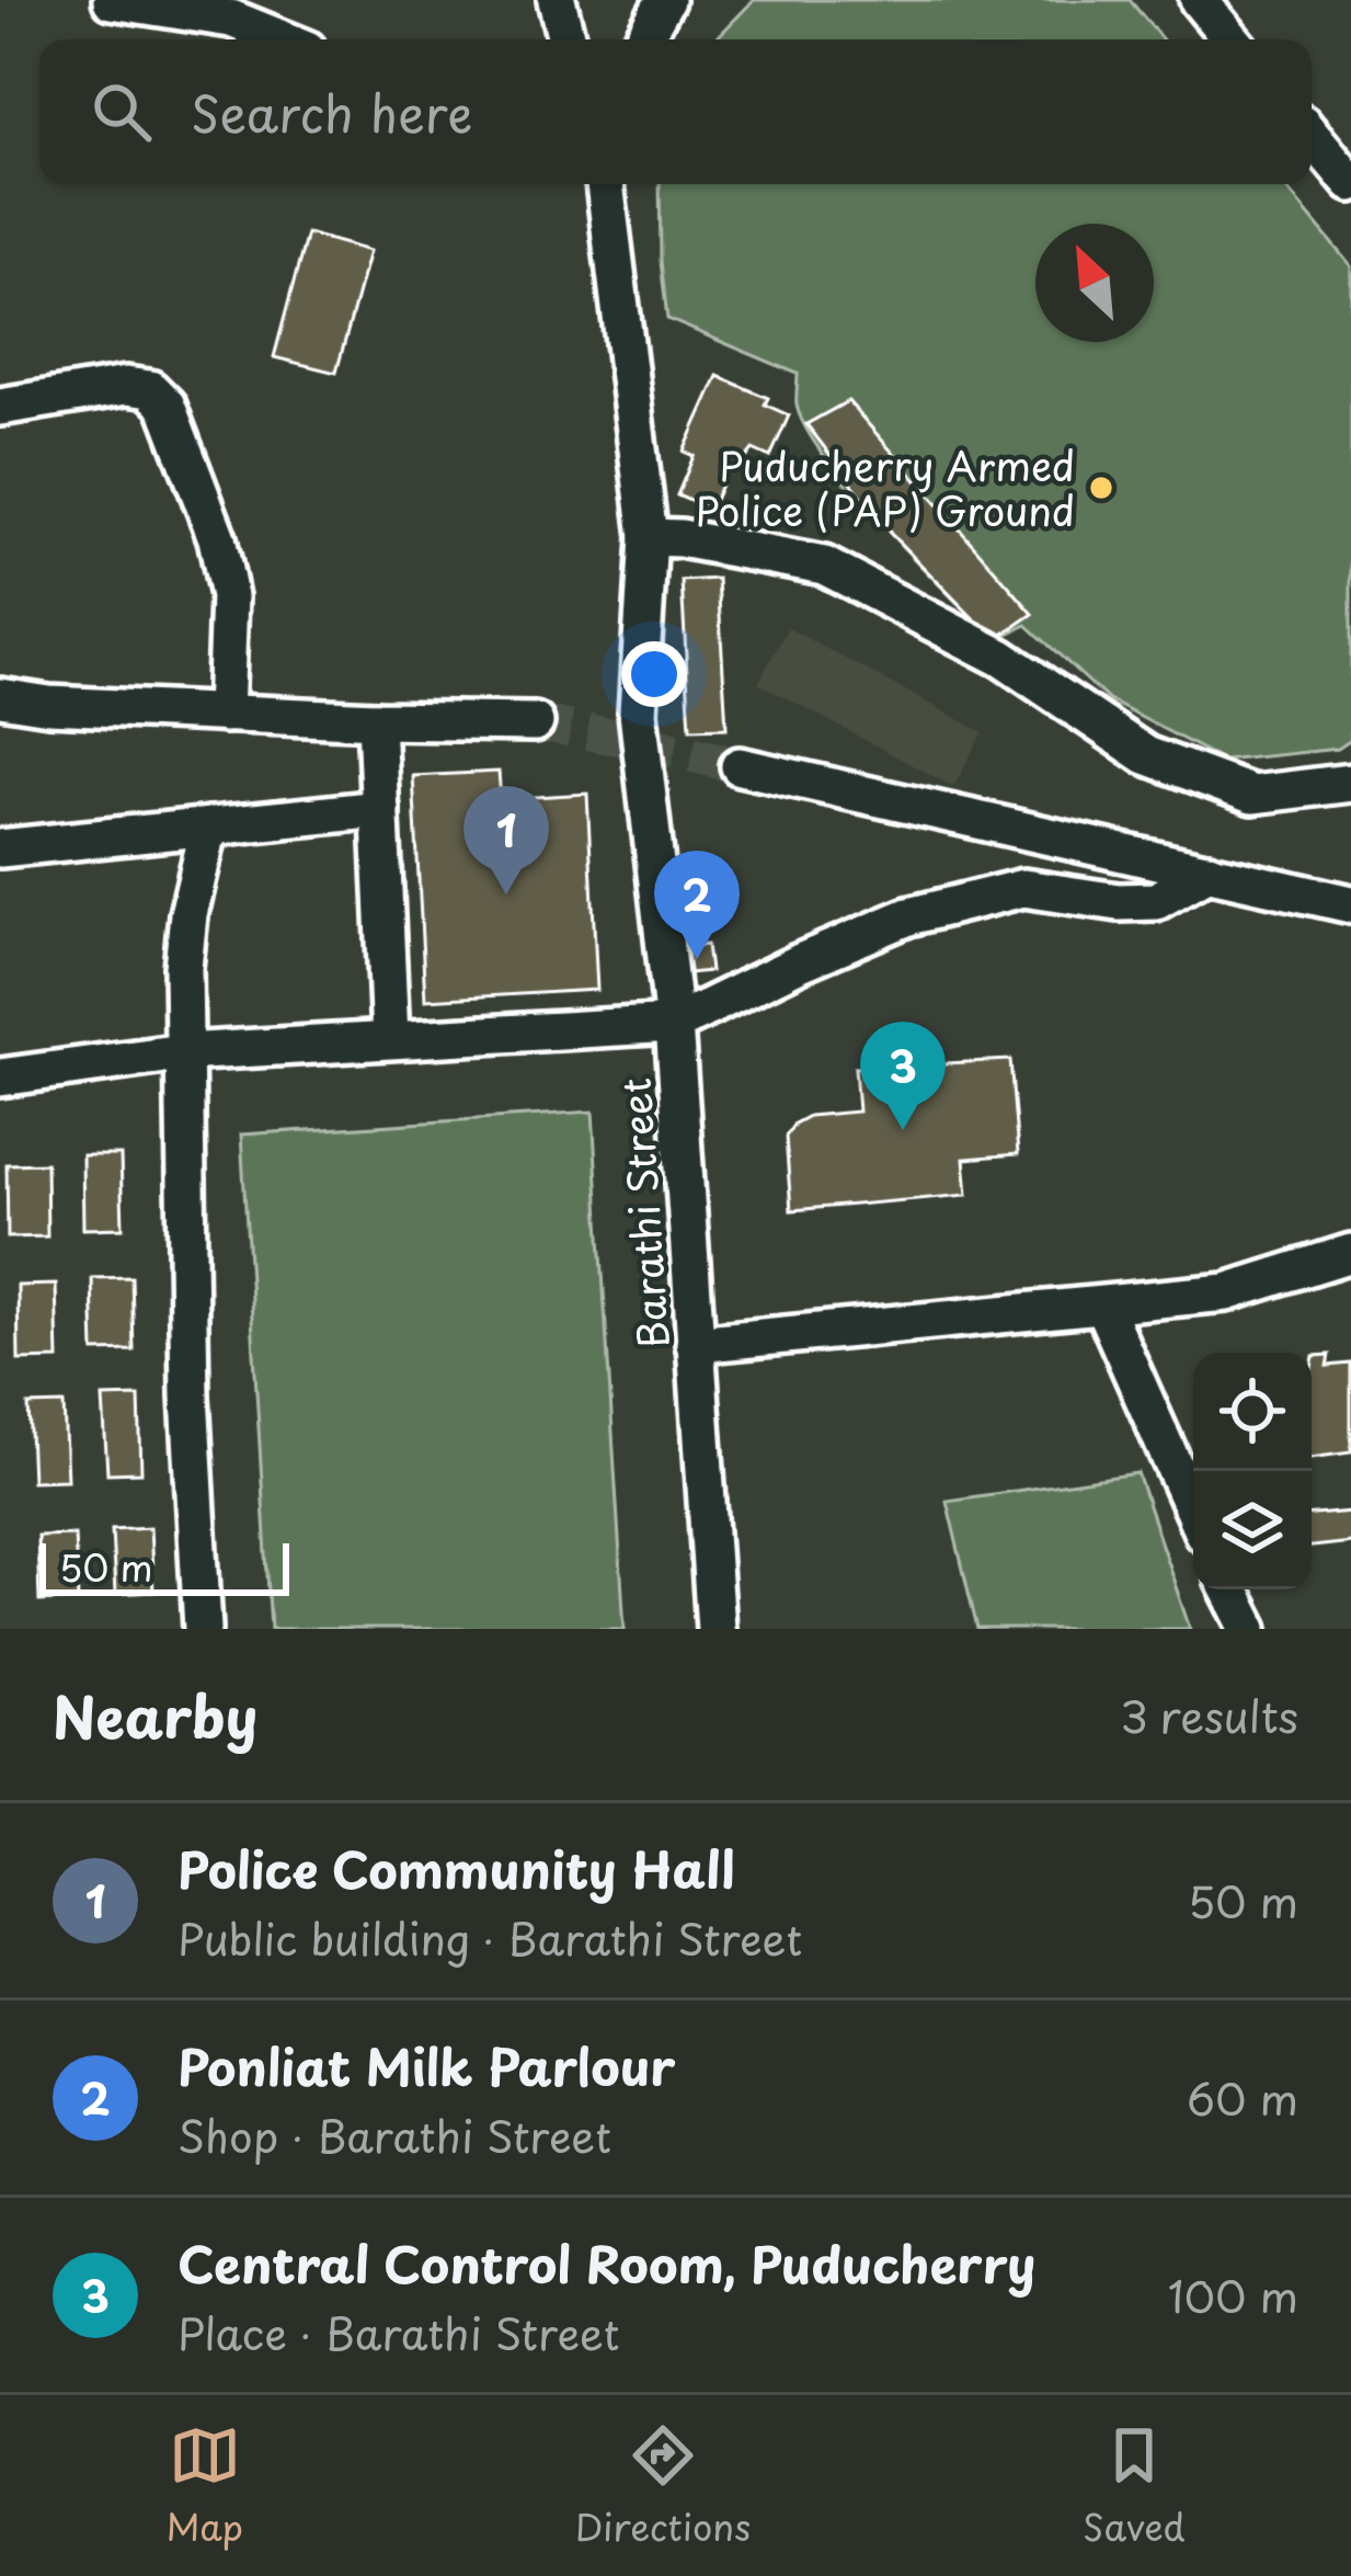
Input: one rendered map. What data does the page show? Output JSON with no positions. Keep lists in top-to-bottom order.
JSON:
{
  "streets": {
    "street": ["Barathi Street"]
  },
  "places": ["Puducherry Armed Police (PAP) Ground"],
  "scale_bar": "50 m",
  "north": "top left",
  "page": {
    "search": "Search here",
    "pins": ["1", "2", "3"],
    "scale": "50 m",
    "heading": ["Nearby", "3 results"],
    "list": [
      {
        "mark": "1",
        "name": "Police Community Hall",
        "note": "Public building · Barathi Street",
        "value": "50 m"
      },
      {
        "mark": "2",
        "name": "Ponliat Milk Parlour",
        "note": "Shop · Barathi Street",
        "value": "60 m"
      },
      {
        "mark": "3",
        "name": "Central Control Room, Puducherry",
        "note": "Place · Barathi Street",
        "value": "100 m"
      }
    ],
    "nav": ["Map", "Directions", "Saved"]
  }
}
